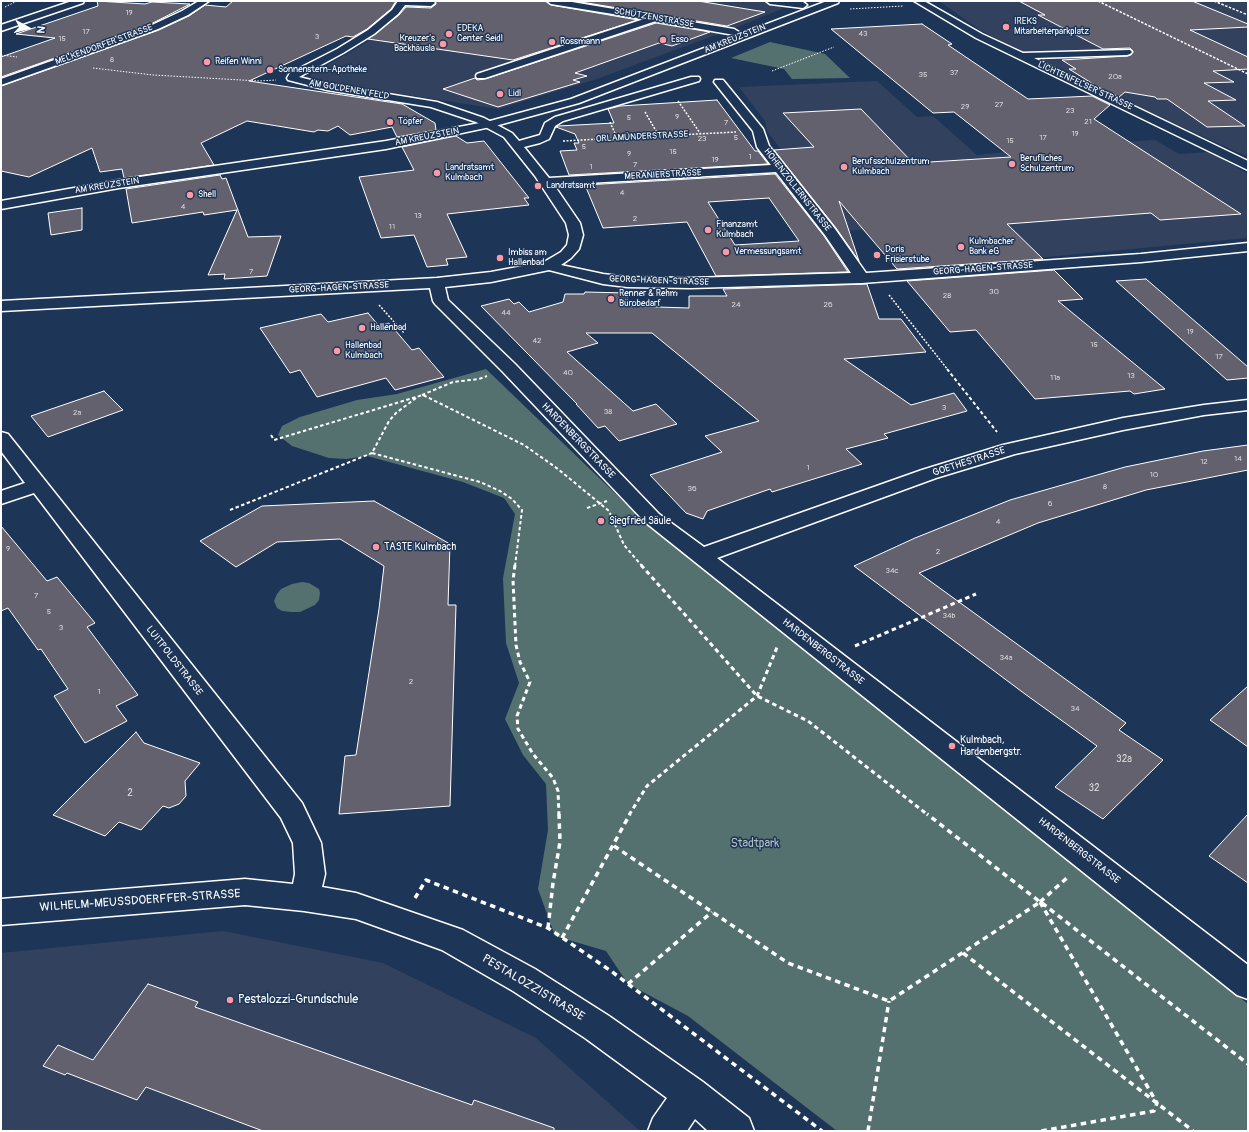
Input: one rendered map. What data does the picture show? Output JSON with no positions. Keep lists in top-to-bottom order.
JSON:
{
  "streets": {
    "street": [
      "SCHÜTZENSTRASSE",
      "AM KREUZSTEIN",
      "MELKENDORFER STRASSE",
      "LICHTENFELSER STRASSE",
      "AM GOLDENEN FELD",
      "MERANIERSTRASSE",
      "HOHENZOLLERNSTRASSE",
      "GEORG-HAGEN-STRASSE",
      "HARDENBERGSTRASSE",
      "GOETHESTRASSE",
      "LUITPOLDSTRASSE",
      "WILHELM-MEUSSDOERFFER-STRASSE",
      "PESTALOZZISTRASSE"
    ],
    "path": ["ORLAMÜNDERSTRASSE"]
  },
  "crossings": [
    ["SCHÜTZENSTRASSE", "AM KREUZSTEIN"],
    ["AM KREUZSTEIN", "AM GOLDENEN FELD"],
    ["AM GOLDENEN FELD", "ORLAMÜNDERSTRASSE"],
    ["AM GOLDENEN FELD", "MERANIERSTRASSE"],
    ["AM GOLDENEN FELD", "GEORG-HAGEN-STRASSE"],
    ["ORLAMÜNDERSTRASSE", "HOHENZOLLERNSTRASSE"],
    ["MERANIERSTRASSE", "HOHENZOLLERNSTRASSE"],
    ["HOHENZOLLERNSTRASSE", "GEORG-HAGEN-STRASSE"],
    ["GEORG-HAGEN-STRASSE", "HARDENBERGSTRASSE"],
    ["HARDENBERGSTRASSE", "GOETHESTRASSE"],
    ["LUITPOLDSTRASSE", "WILHELM-MEUSSDOERFFER-STRASSE"],
    ["LUITPOLDSTRASSE", "PESTALOZZISTRASSE"],
    ["WILHELM-MEUSSDOERFFER-STRASSE", "PESTALOZZISTRASSE"]
  ],
  "parks": ["Stadtpark"],
  "places": [
    "IREKS Mitarbeiterparkplatz",
    "EDEKA Center Seidl",
    "Esso",
    "Rossmann",
    "Kreuzer's Backhäusla",
    "Reifen Winni",
    "Sonnenstern-Apotheke",
    "Lidl",
    "Töpfer",
    "Berufliches Schulzentrum",
    "Berufsschulzentrum Kulmbach",
    "Landratsamt Kulmbach",
    "Landratsamt",
    "Shell",
    "Finanzamt Kulmbach",
    "Kulmbacher Bank eG",
    "Vermessungsamt",
    "Doris Frisierstube",
    "Imbiss am Hallenbad",
    "Renner & Rehm Bürobedarf",
    "Hallenbad",
    "Hallenbad Kulmbach",
    "Siegfried Säule",
    "TASTE Kulmbach",
    "Kulmbach, Hardenbergstr.",
    "Pestalozzi-Grundschule"
  ],
  "house_numbers": [
    "19",
    "17",
    "43",
    "3",
    "15",
    "8",
    "37",
    "35",
    "20a",
    "27",
    "29",
    "23",
    "9",
    "5",
    "21",
    "7",
    "19",
    "5",
    "17",
    "23",
    "15",
    "5",
    "15",
    "9",
    "1",
    "19",
    "7",
    "1",
    "4",
    "4",
    "13",
    "2",
    "11",
    "7",
    "30",
    "28",
    "24",
    "26",
    "44",
    "19",
    "42",
    "15",
    "17",
    "40",
    "13",
    "11a",
    "3",
    "38",
    "2a",
    "14",
    "12",
    "1",
    "10",
    "8",
    "36",
    "6",
    "4",
    "9",
    "2",
    "34c",
    "7",
    "5",
    "34b",
    "3",
    "34a",
    "2",
    "1",
    "34",
    "32a",
    "32",
    "2"
  ],
  "north": "right"
}
